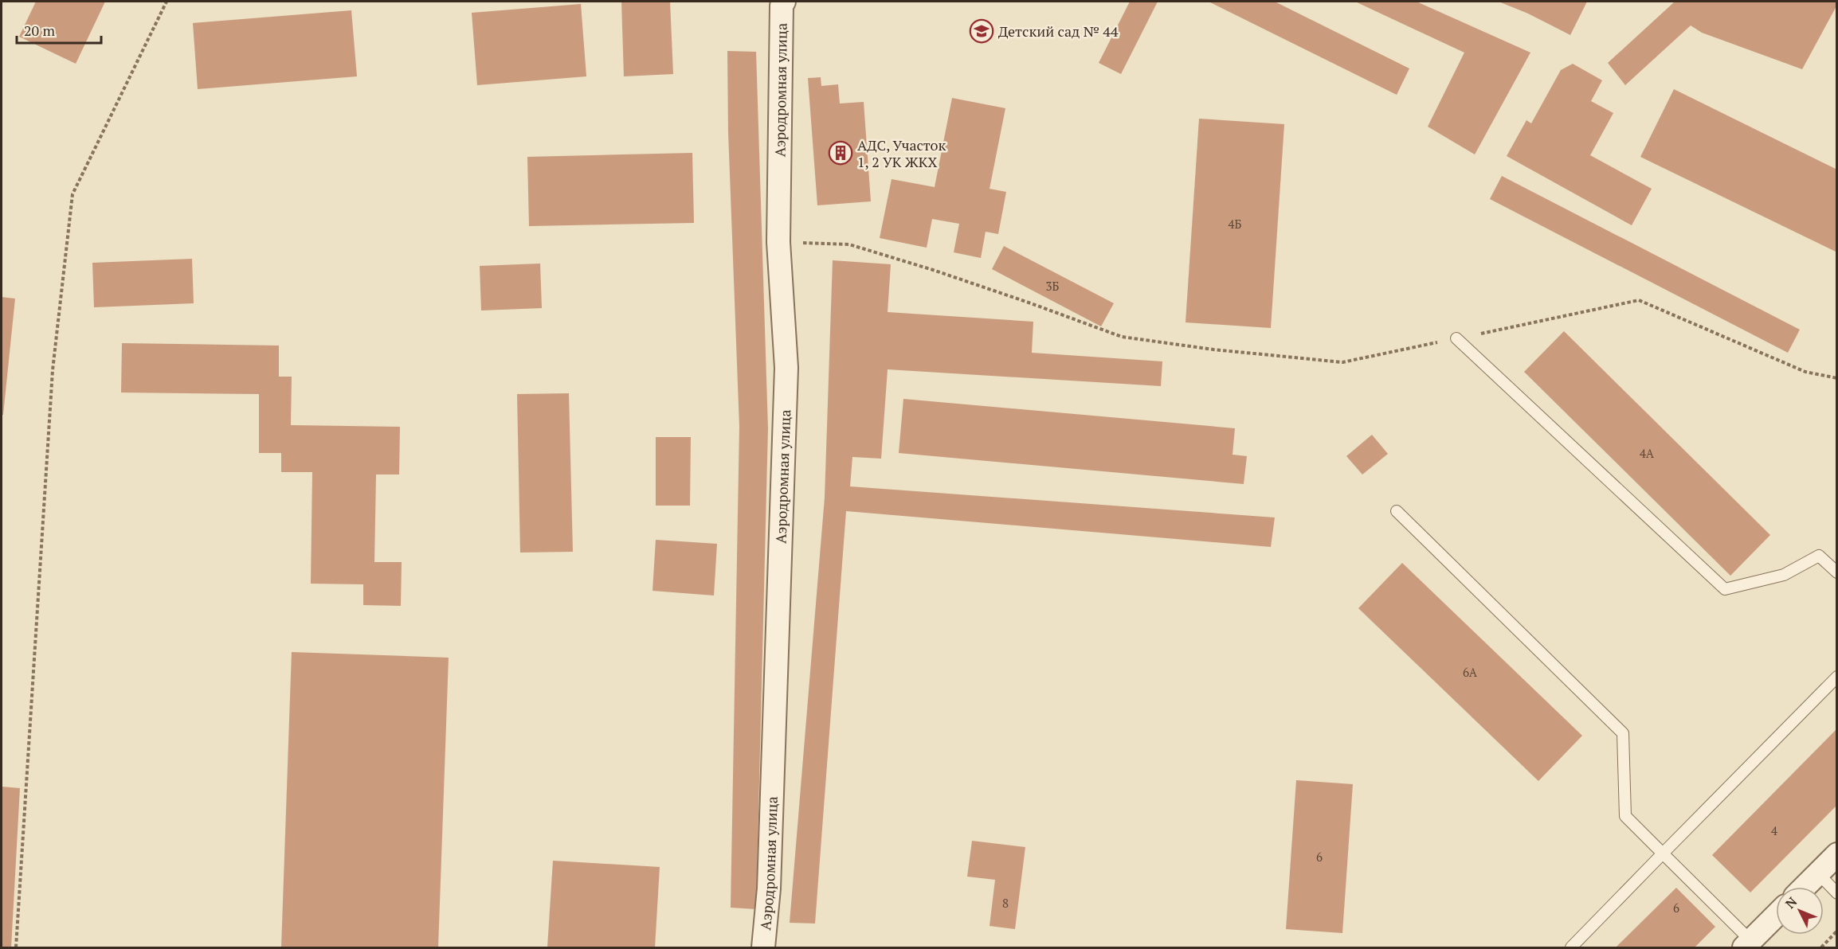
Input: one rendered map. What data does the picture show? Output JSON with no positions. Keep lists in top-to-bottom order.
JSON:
{
  "streets": {
    "street": ["Аэродромная улица"]
  },
  "places": {
    "school or university": ["Детский сад № 44"],
    "building": ["АДС, Участок 1, 2 УК ЖКХ"]
  },
  "house_numbers": [
    "4Б",
    "3Б",
    "4А",
    "6А",
    "4",
    "6",
    "8",
    "6"
  ],
  "scale_bar": "20 m",
  "north": "top left"
}
